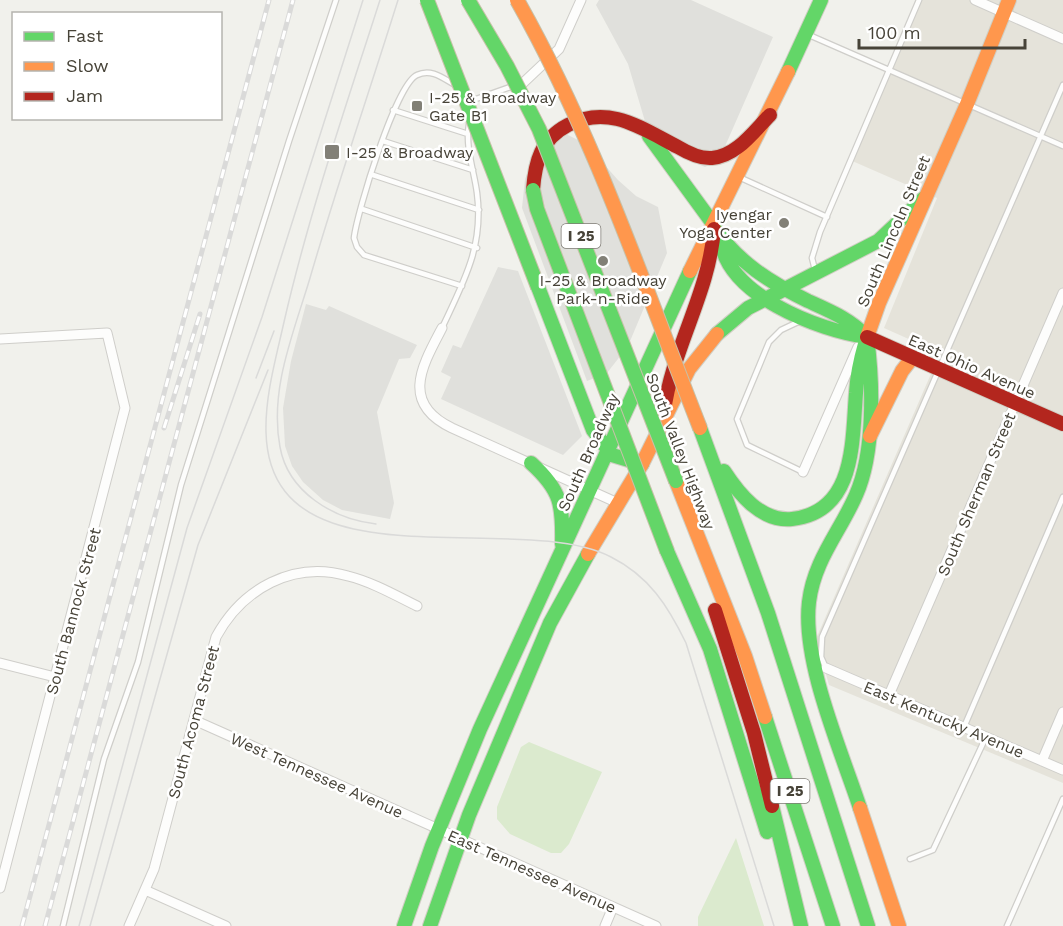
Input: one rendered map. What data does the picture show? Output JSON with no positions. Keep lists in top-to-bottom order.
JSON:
{
  "streets": {
    "main road": [
      "South Lincoln Street",
      "I 25",
      "East Ohio Avenue",
      "South Valley Highway",
      "South Broadway"
    ],
    "street": [
      "South Sherman Street",
      "South Bannock Street",
      "East Kentucky Avenue",
      "South Acoma Street",
      "West Tennessee Avenue",
      "East Tennessee Avenue"
    ]
  },
  "crossings": [
    ["South Lincoln Street", "East Ohio Avenue"],
    ["East Ohio Avenue", "South Broadway"],
    ["East Ohio Avenue", "South Sherman Street"],
    ["South Broadway", "West Tennessee Avenue"],
    ["South Broadway", "East Tennessee Avenue"],
    ["South Sherman Street", "East Kentucky Avenue"],
    ["South Acoma Street", "West Tennessee Avenue"],
    ["West Tennessee Avenue", "East Tennessee Avenue"]
  ],
  "places": {
    "transit": ["I-25 & Broadway Gate B1", "I-25 & Broadway"],
    "other": ["Iyengar Yoga Center", "I-25 & Broadway Park-n-Ride"]
  },
  "legend": ["Fast", "Slow", "Jam"],
  "scale_bar": "100 m"
}
